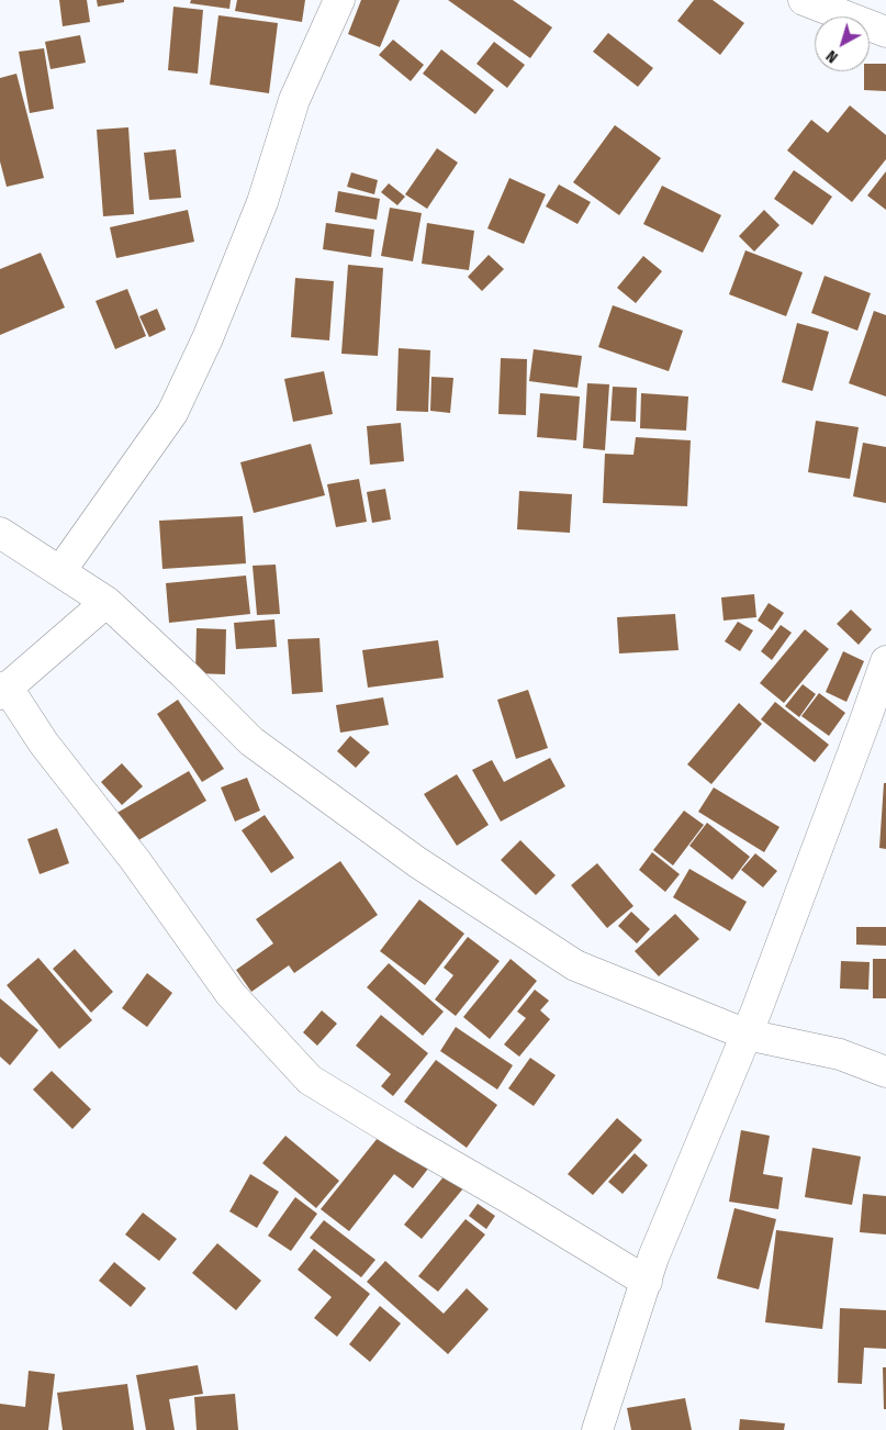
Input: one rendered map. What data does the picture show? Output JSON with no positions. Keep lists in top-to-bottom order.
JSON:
{
  "north": "bottom left"
}
